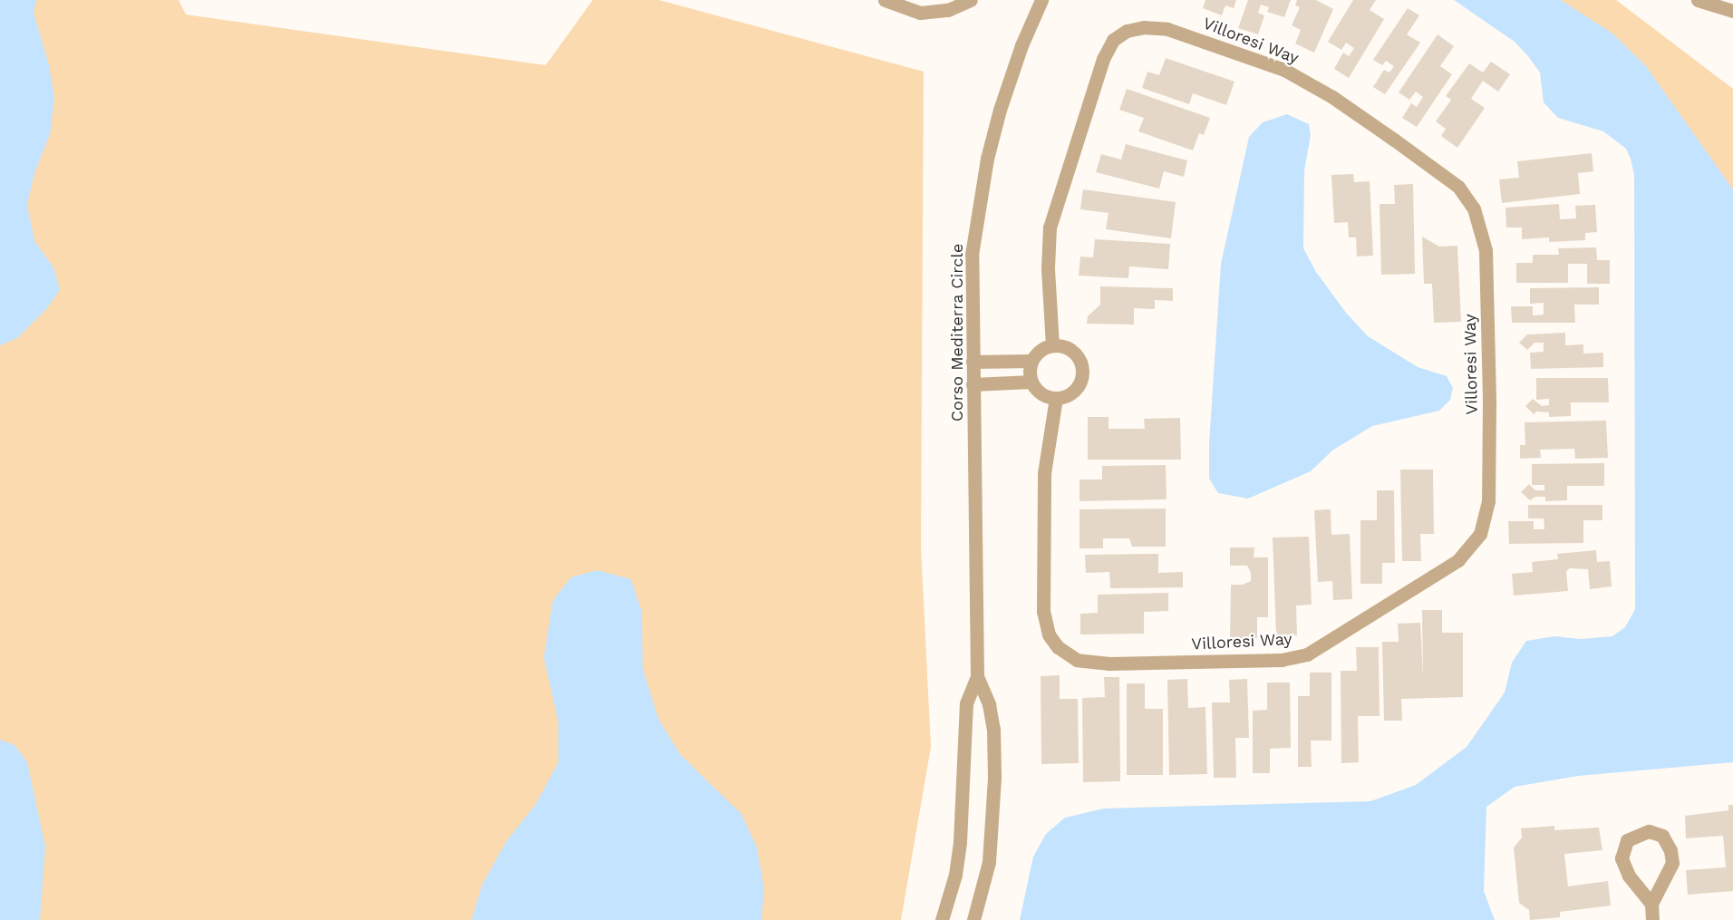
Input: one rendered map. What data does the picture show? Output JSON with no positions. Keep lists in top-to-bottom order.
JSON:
{
  "streets": {
    "street": ["Villoresi Way", "Corso Mediterra Circle"]
  }
}
